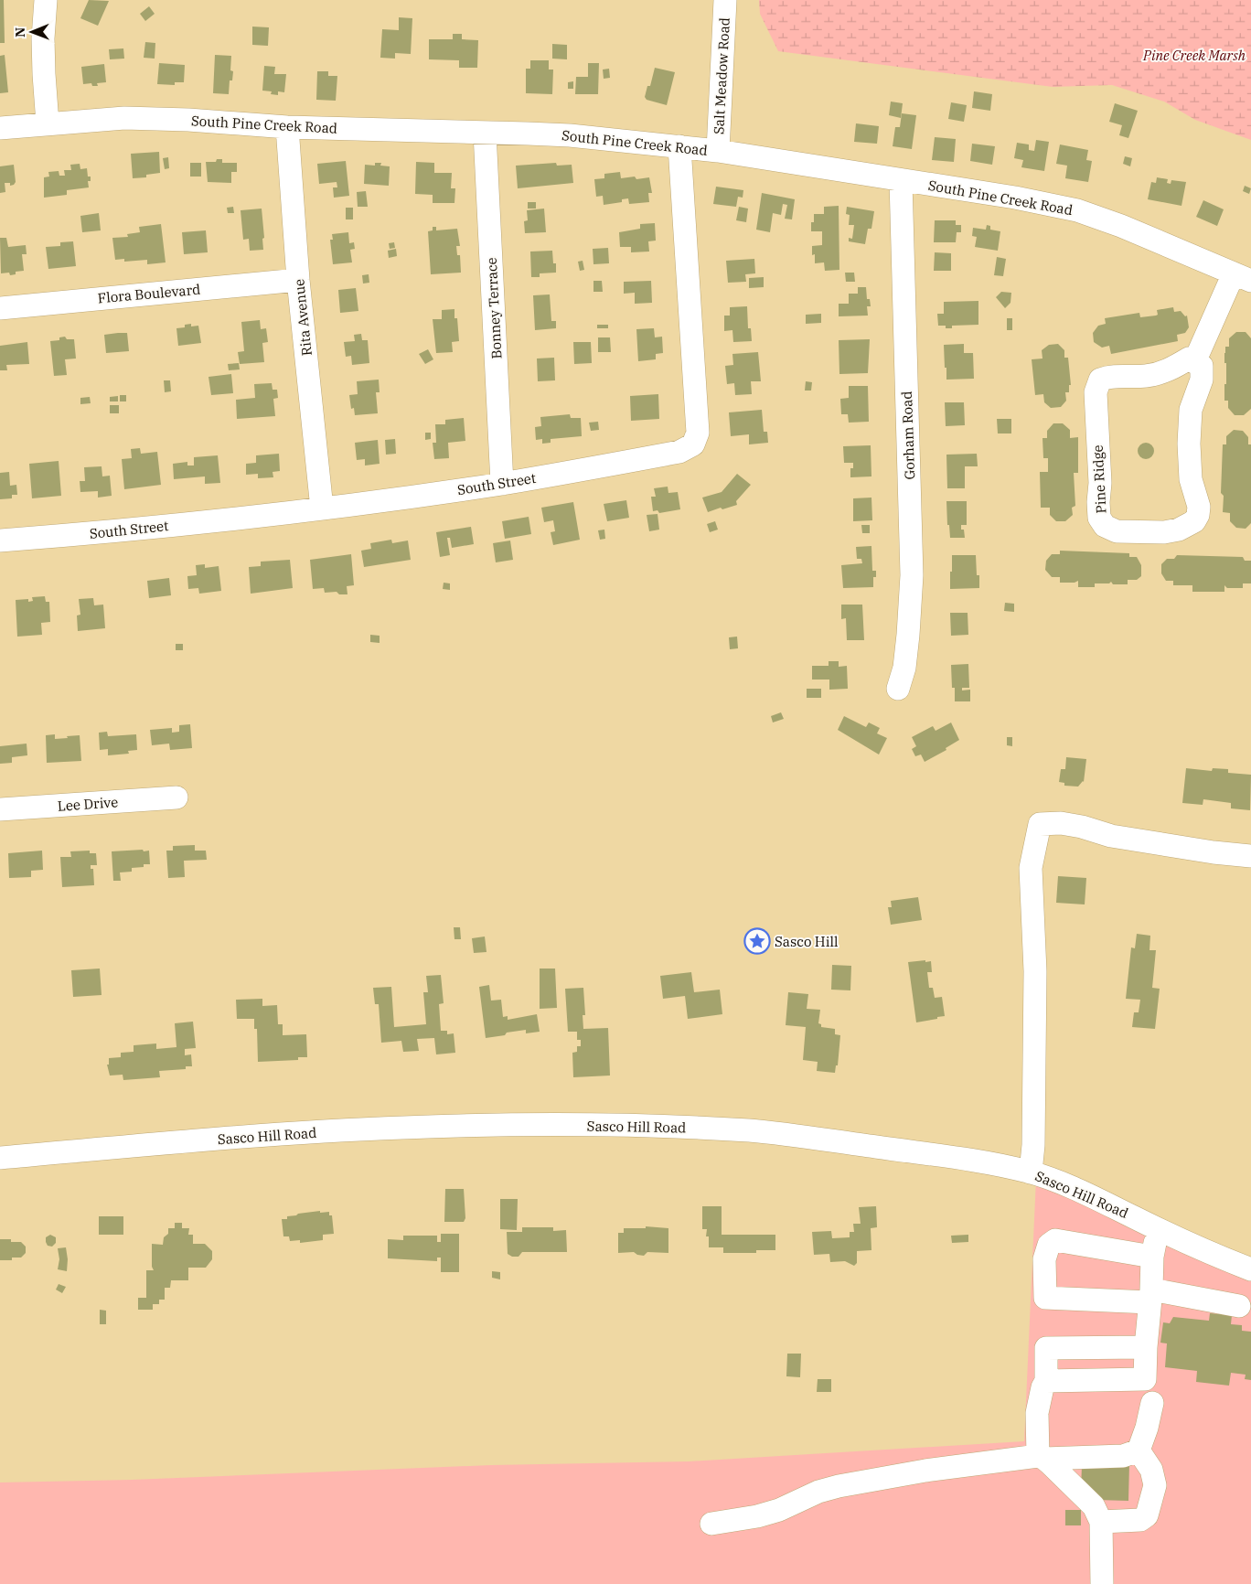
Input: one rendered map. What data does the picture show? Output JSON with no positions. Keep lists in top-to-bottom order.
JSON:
{
  "streets": {
    "street": [
      "Salt Meadow Road",
      "South Pine Creek Road",
      "Flora Boulevard",
      "Bonney Terrace",
      "Rita Avenue",
      "Gorham Road",
      "Pine Ridge",
      "South Street",
      "Lee Drive",
      "Sasco Hill Road"
    ]
  },
  "crossings": [
    ["Salt Meadow Road", "South Pine Creek Road"],
    ["South Pine Creek Road", "Bonney Terrace"],
    ["South Pine Creek Road", "Rita Avenue"],
    ["South Pine Creek Road", "Gorham Road"],
    ["South Pine Creek Road", "South Street"],
    ["Flora Boulevard", "Rita Avenue"],
    ["Bonney Terrace", "South Street"],
    ["Rita Avenue", "South Street"]
  ],
  "parks": ["Pine Creek Marsh"],
  "places": {
    "place": ["Sasco Hill"]
  },
  "north": "left"
}
